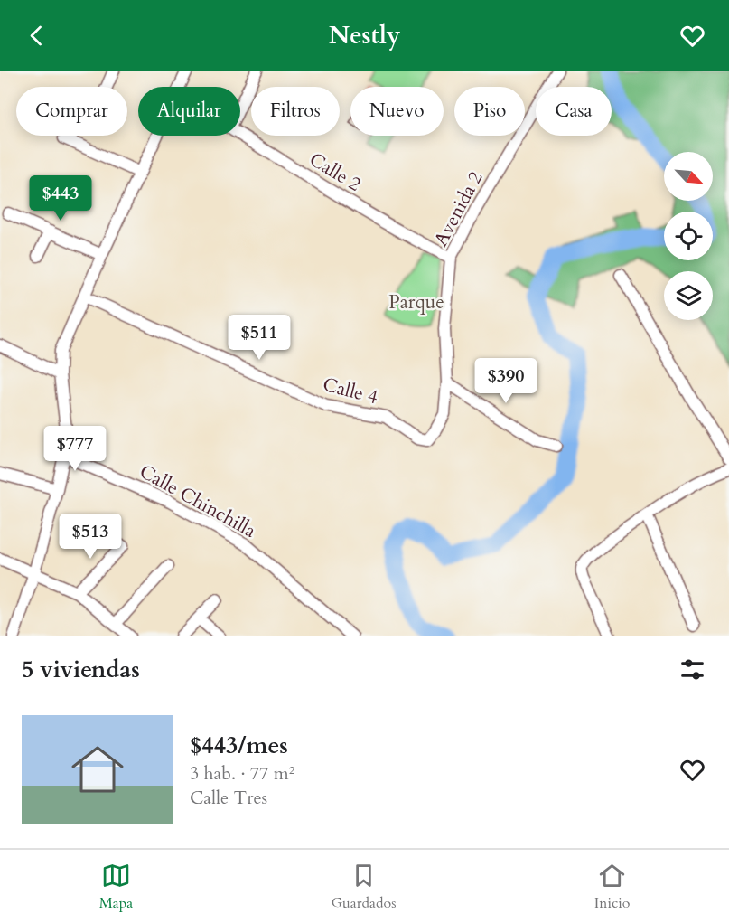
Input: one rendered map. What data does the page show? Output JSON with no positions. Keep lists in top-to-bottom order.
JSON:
{
  "streets": {
    "street": [
      "Calle 2",
      "Avenida 2",
      "Calle 4",
      "Calle Chinchilla"
    ]
  },
  "crossings": [
    ["Calle 2", "Avenida 2"],
    ["Avenida 2", "Calle 4"]
  ],
  "parks": ["Parque"],
  "north": "bottom right",
  "page": {
    "header": "Nestly",
    "chip": [
      "Comprar",
      "Alquilar",
      "Filtros",
      "Nuevo",
      "Piso",
      "Casa"
    ],
    "price": [
      "$443",
      "$511",
      "$390",
      "$777",
      "$513"
    ],
    "heading": "5 viviendas",
    "list": [
      {
        "name": "$443/mes",
        "note": "3 hab. · 77 m² · Calle Tres"
      }
    ],
    "tabs": ["Mapa", "Guardados", "Inicio"]
  }
}
